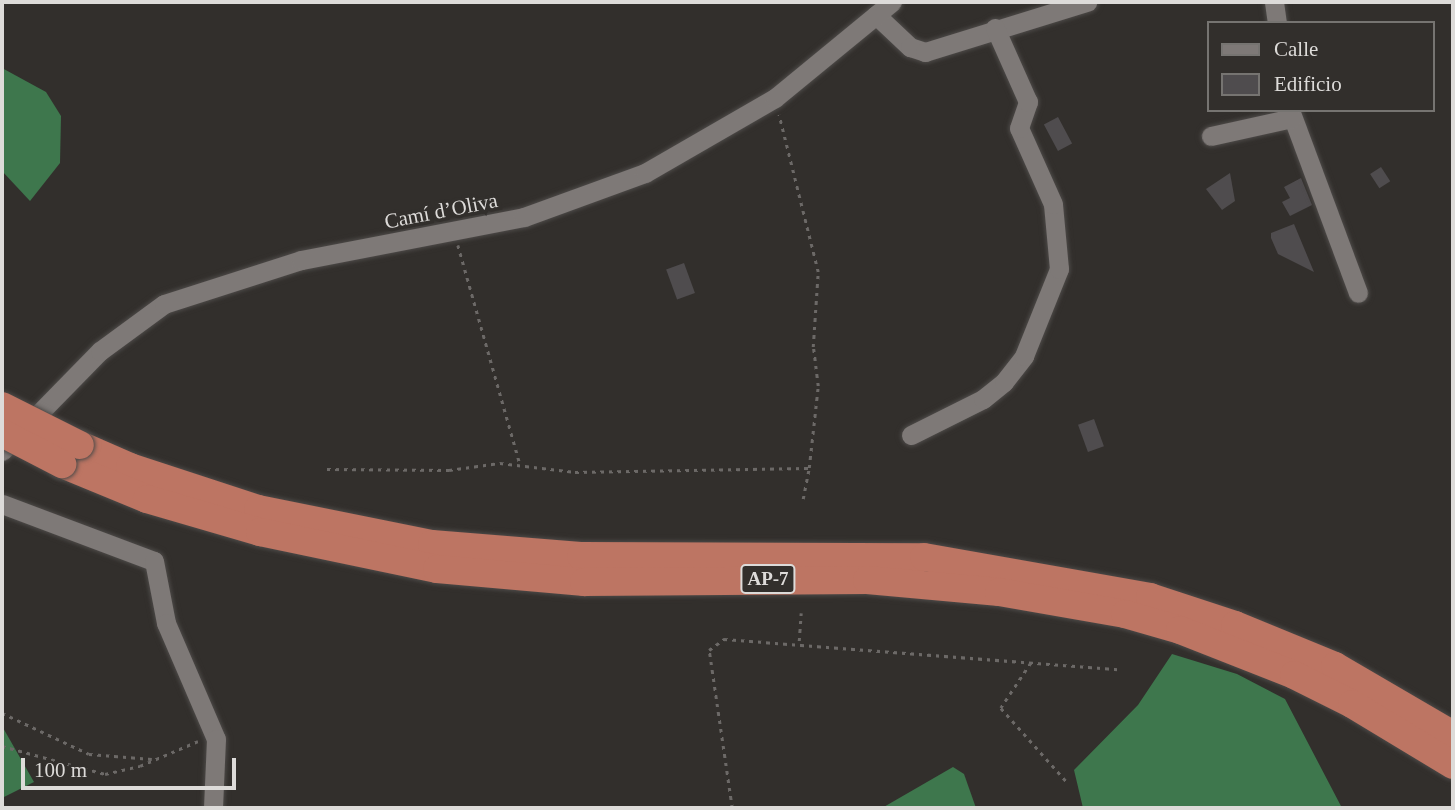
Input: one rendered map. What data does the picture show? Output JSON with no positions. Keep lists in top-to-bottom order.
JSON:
{
  "streets": {
    "highway": ["AP-7"],
    "street": ["Camí d’Oliva"]
  },
  "legend": ["Calle", "Edificio"],
  "scale_bar": "100 m"
}
